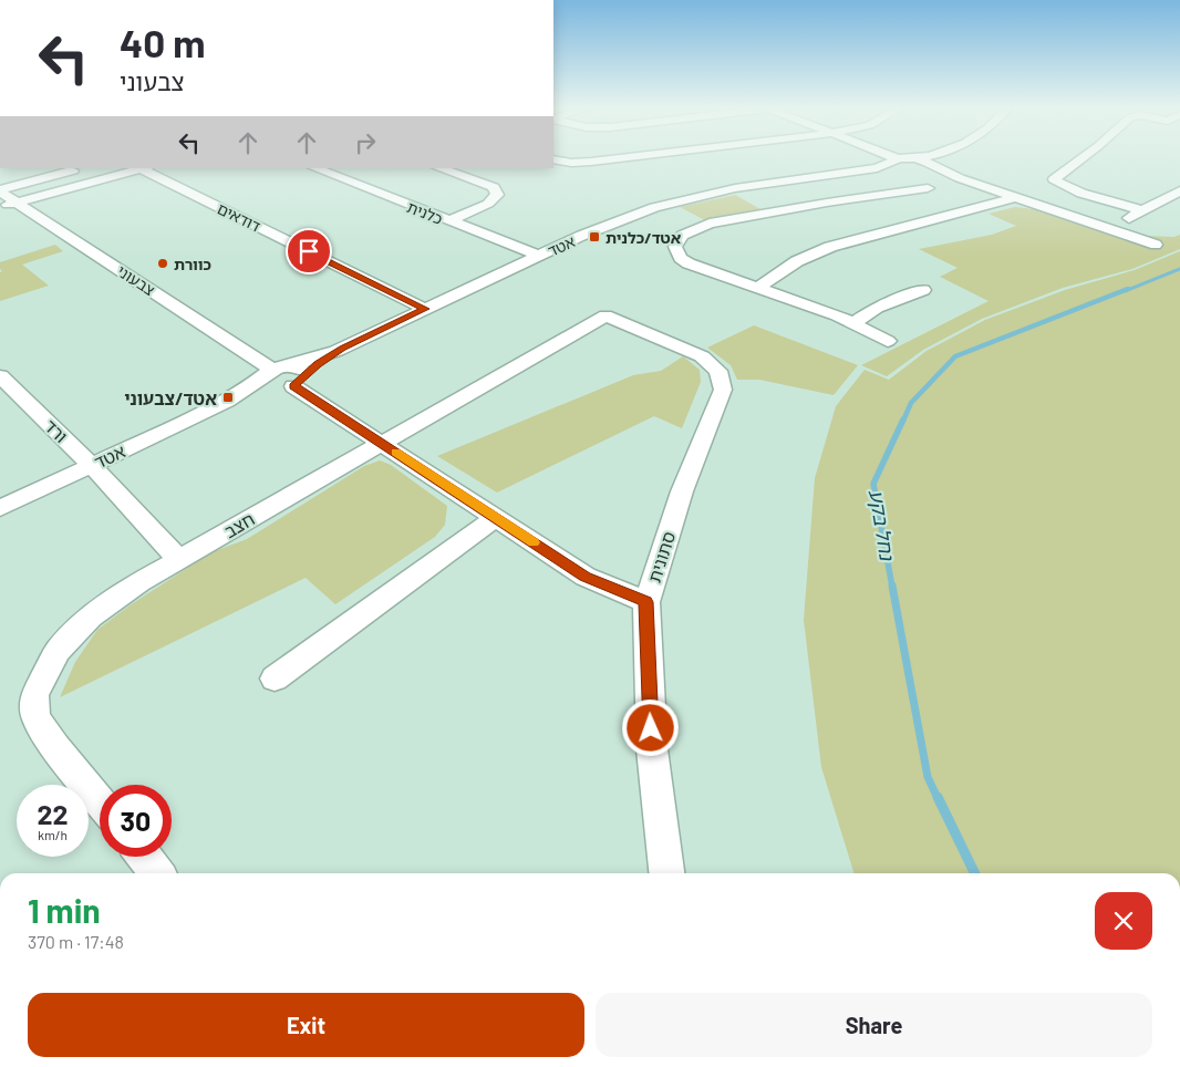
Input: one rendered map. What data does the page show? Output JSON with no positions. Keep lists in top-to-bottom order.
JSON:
{
  "streets": {
    "street": [
      "כלנית",
      "דודאים",
      "אטד",
      "צבעוני",
      "ורד",
      "חצב",
      "סתונית"
    ]
  },
  "crossings": [
    ["כלנית", "אטד"],
    ["דודאים", "אטד"],
    ["אטד", "צבעוני"],
    ["אטד", "ורד"],
    ["צבעוני", "חצב"],
    ["צבעוני", "סתונית"],
    ["ורד", "חצב"],
    ["חצב", "סתונית"]
  ],
  "water": ["נחל בקע"],
  "places": {
    "transit": ["אטד/כלנית", "אטד/צבעוני"],
    "other": ["כוורת"]
  },
  "page": {
    "turn": ["40 m", "צבעוני"],
    "speed": "22 km/h",
    "limit": "30",
    "heading": ["1 min", "370 m · 17:48"],
    "buttons": ["Exit", "Share"]
  }
}
